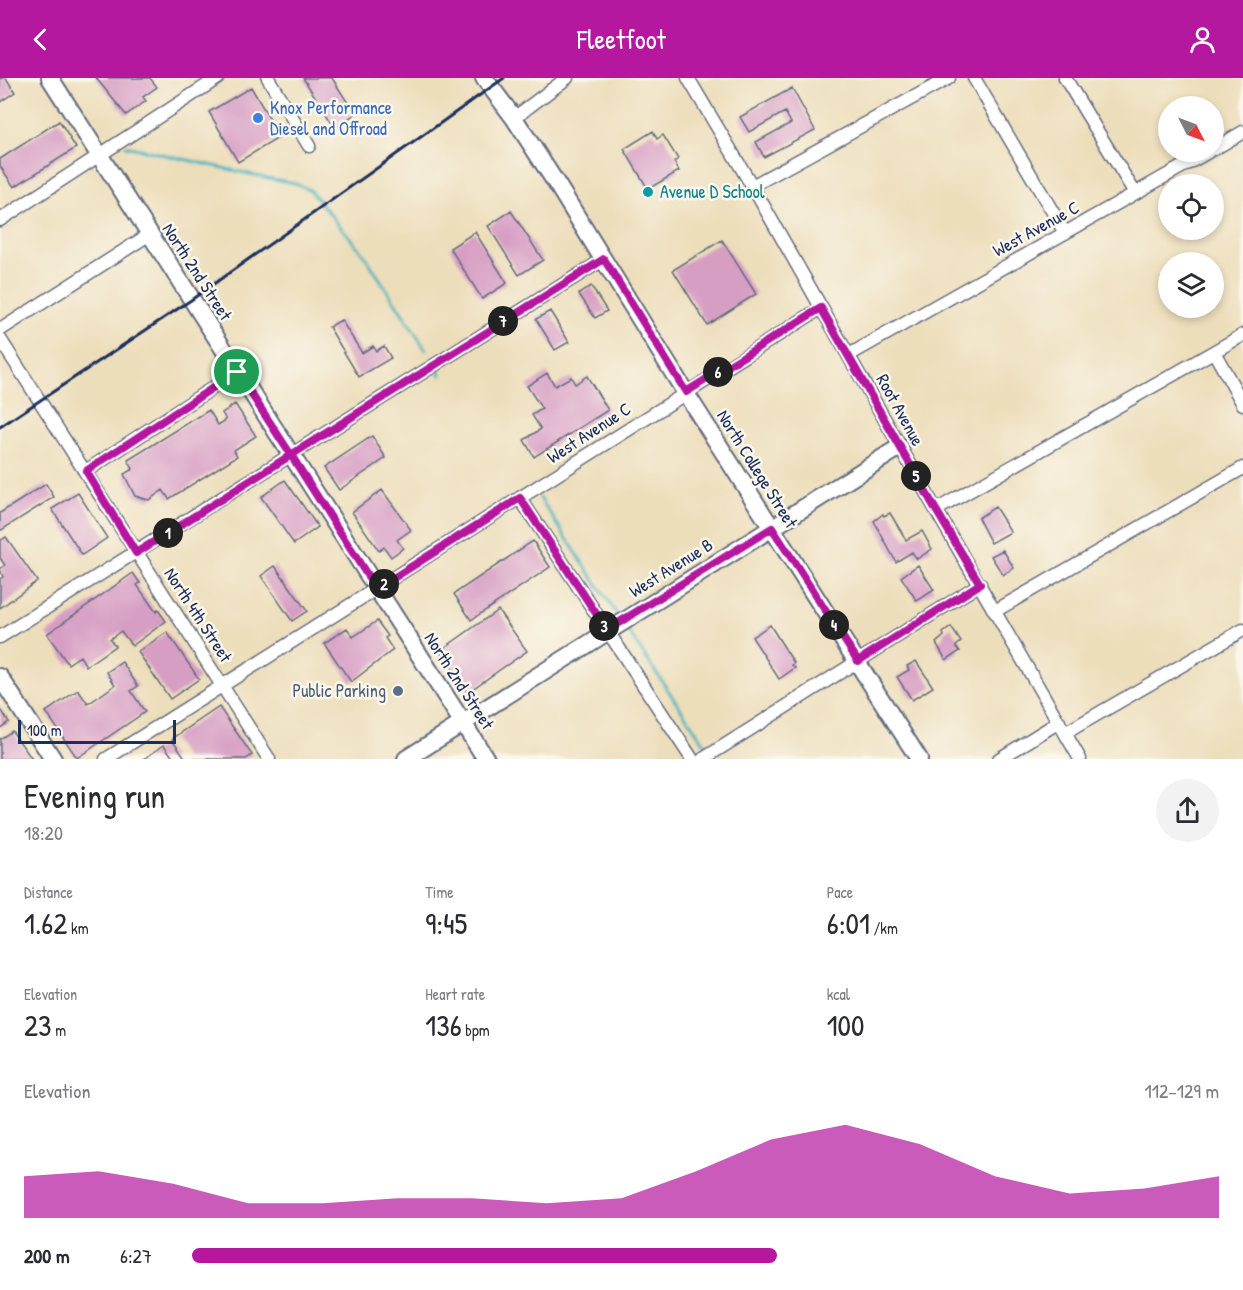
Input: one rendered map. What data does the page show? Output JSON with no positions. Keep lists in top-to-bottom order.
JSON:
{
  "streets": {
    "street": [
      "West Avenue C",
      "North 2nd Street",
      "Root Avenue",
      "North College Street",
      "West Avenue B",
      "North 4th Street"
    ]
  },
  "crossings": [
    ["West Avenue C", "North 2nd Street"],
    ["West Avenue C", "Root Avenue"],
    ["West Avenue C", "North College Street"],
    ["West Avenue C", "North 4th Street"],
    ["North 2nd Street", "West Avenue B"],
    ["Root Avenue", "West Avenue B"],
    ["North College Street", "West Avenue B"]
  ],
  "places": ["Knox Performance Diesel and Offroad", "Avenue D School", "Public Parking"],
  "scale_bar": "100 m",
  "north": "bottom right",
  "page": {
    "header": "Fleetfoot",
    "pins": [
      "7",
      "6",
      "5",
      "1",
      "2",
      "4",
      "3"
    ],
    "scale": "100 m",
    "heading": ["Evening run", "18:20"],
    "stats": [
      ["Distance", "1.62 km"],
      ["Time", "9:45"],
      ["Pace", "6:01 /km"],
      ["Elevation", "23 m"],
      ["Heart rate", "136 bpm"],
      ["kcal", "100"]
    ],
    "chart": ["Elevation", "112–129 m"],
    "list": [
      {
        "name": "200 m",
        "note": "6:27"
      }
    ]
  }
}
